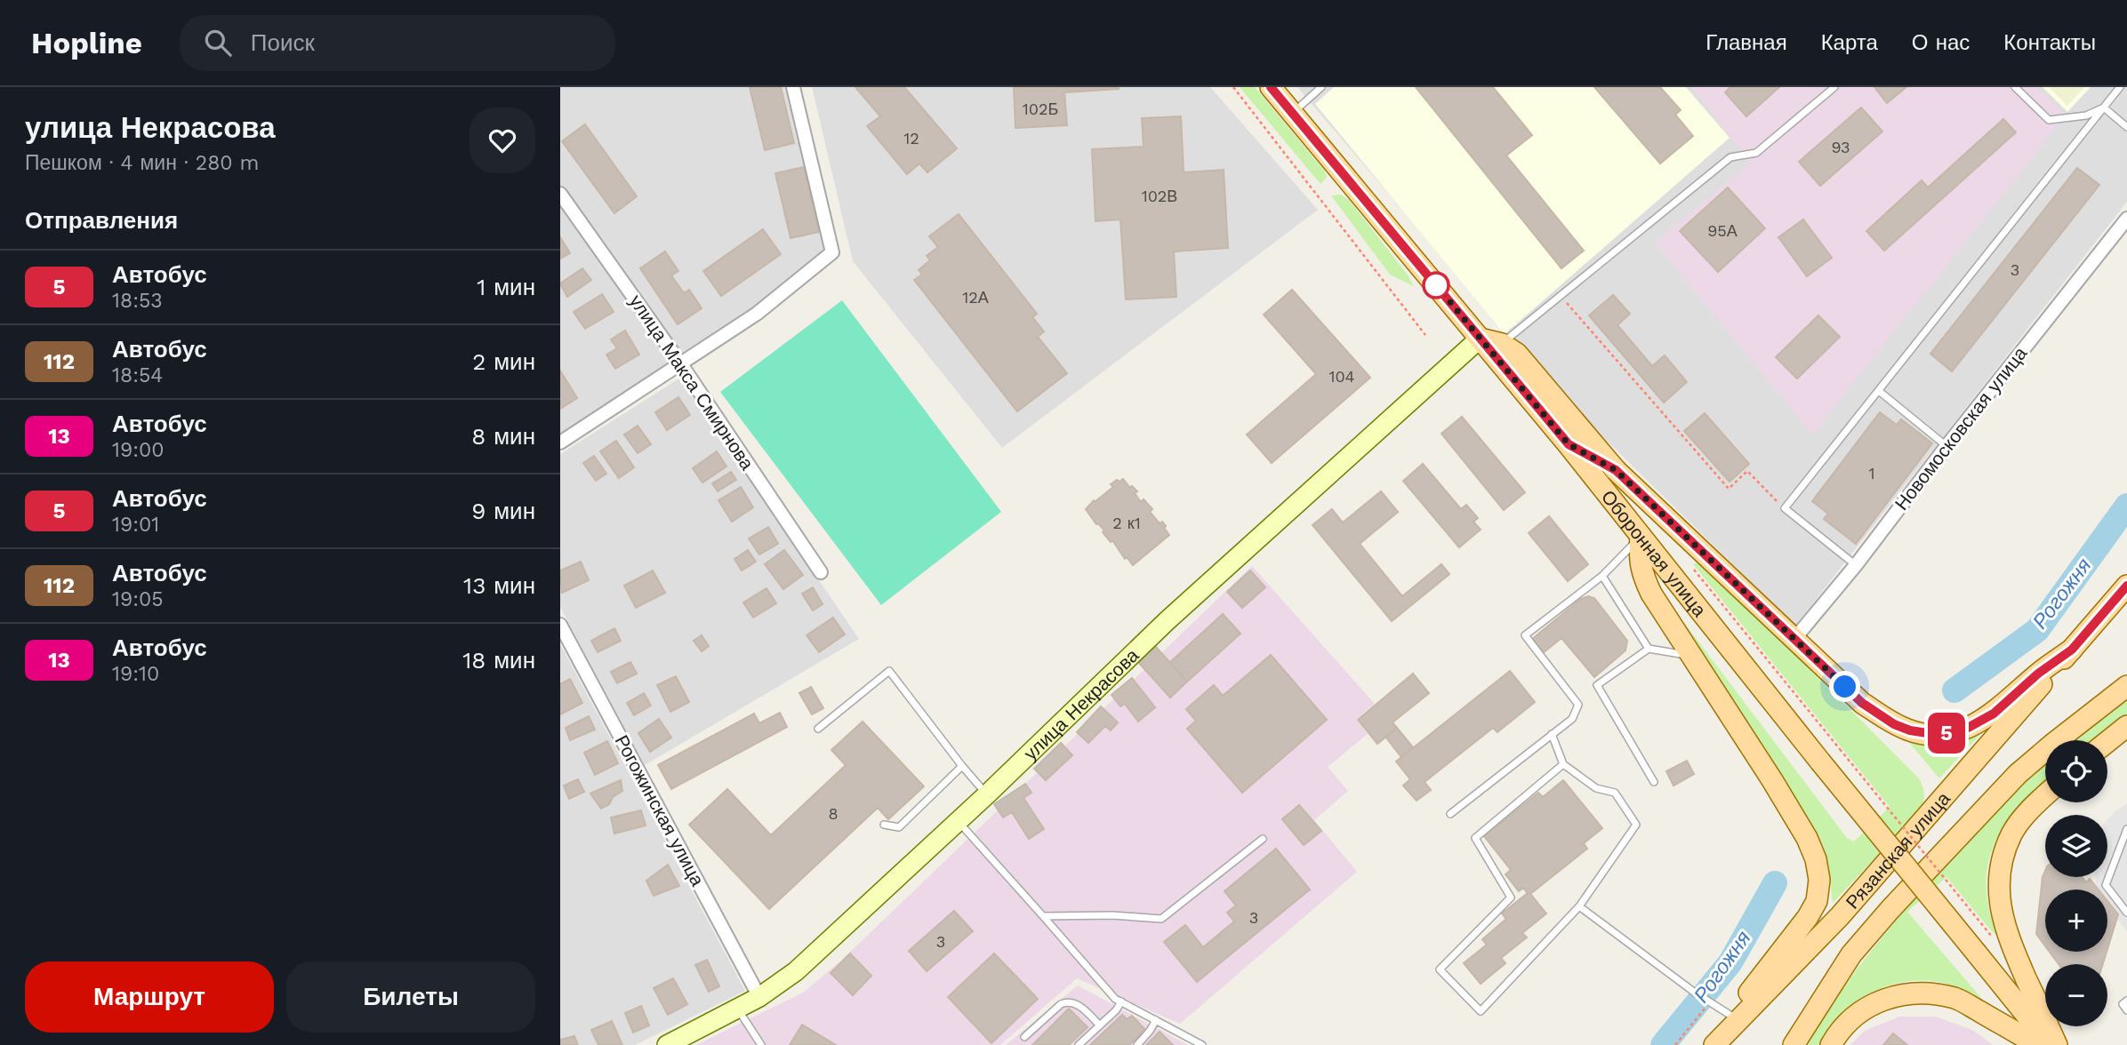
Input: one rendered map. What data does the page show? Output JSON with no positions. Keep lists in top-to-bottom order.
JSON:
{
  "streets": {
    "main road": ["Оборонная улица", "Рязанская улица"],
    "street": [
      "улица Макса Смирнова",
      "Новомосковская улица",
      "улица Некрасова",
      "Рогожинская улица"
    ]
  },
  "crossings": [
    ["Оборонная улица", "улица Некрасова"],
    ["улица Некрасова", "Рогожинская улица"]
  ],
  "water": ["Рогожня"],
  "lines": ["bus line 5"],
  "house_numbers": [
    "102Б",
    "12",
    "93",
    "102В",
    "95А",
    "3",
    "12А",
    "104",
    "1",
    "2 к1",
    "8",
    "3",
    "3"
  ],
  "page": {
    "header": "Hopline",
    "search": "Поиск",
    "nav": [
      "Главная",
      "Карта",
      "О нас",
      "Контакты"
    ],
    "heading": [
      ["улица Некрасова", "Пешком · 4 мин · 280 m"],
      "Отправления"
    ],
    "on_map": "5",
    "list": [
      {
        "mark": "5",
        "name": "Автобус",
        "note": "18:53",
        "value": "1 мин"
      },
      {
        "mark": "112",
        "name": "Автобус",
        "note": "18:54",
        "value": "2 мин"
      },
      {
        "mark": "13",
        "name": "Автобус",
        "note": "19:00",
        "value": "8 мин"
      },
      {
        "mark": "5",
        "name": "Автобус",
        "note": "19:01",
        "value": "9 мин"
      },
      {
        "mark": "112",
        "name": "Автобус",
        "note": "19:05",
        "value": "13 мин"
      },
      {
        "mark": "13",
        "name": "Автобус",
        "note": "19:10",
        "value": "18 мин"
      }
    ],
    "map_buttons": ["+", "−"],
    "buttons": ["Маршрут", "Билеты"]
  }
}
